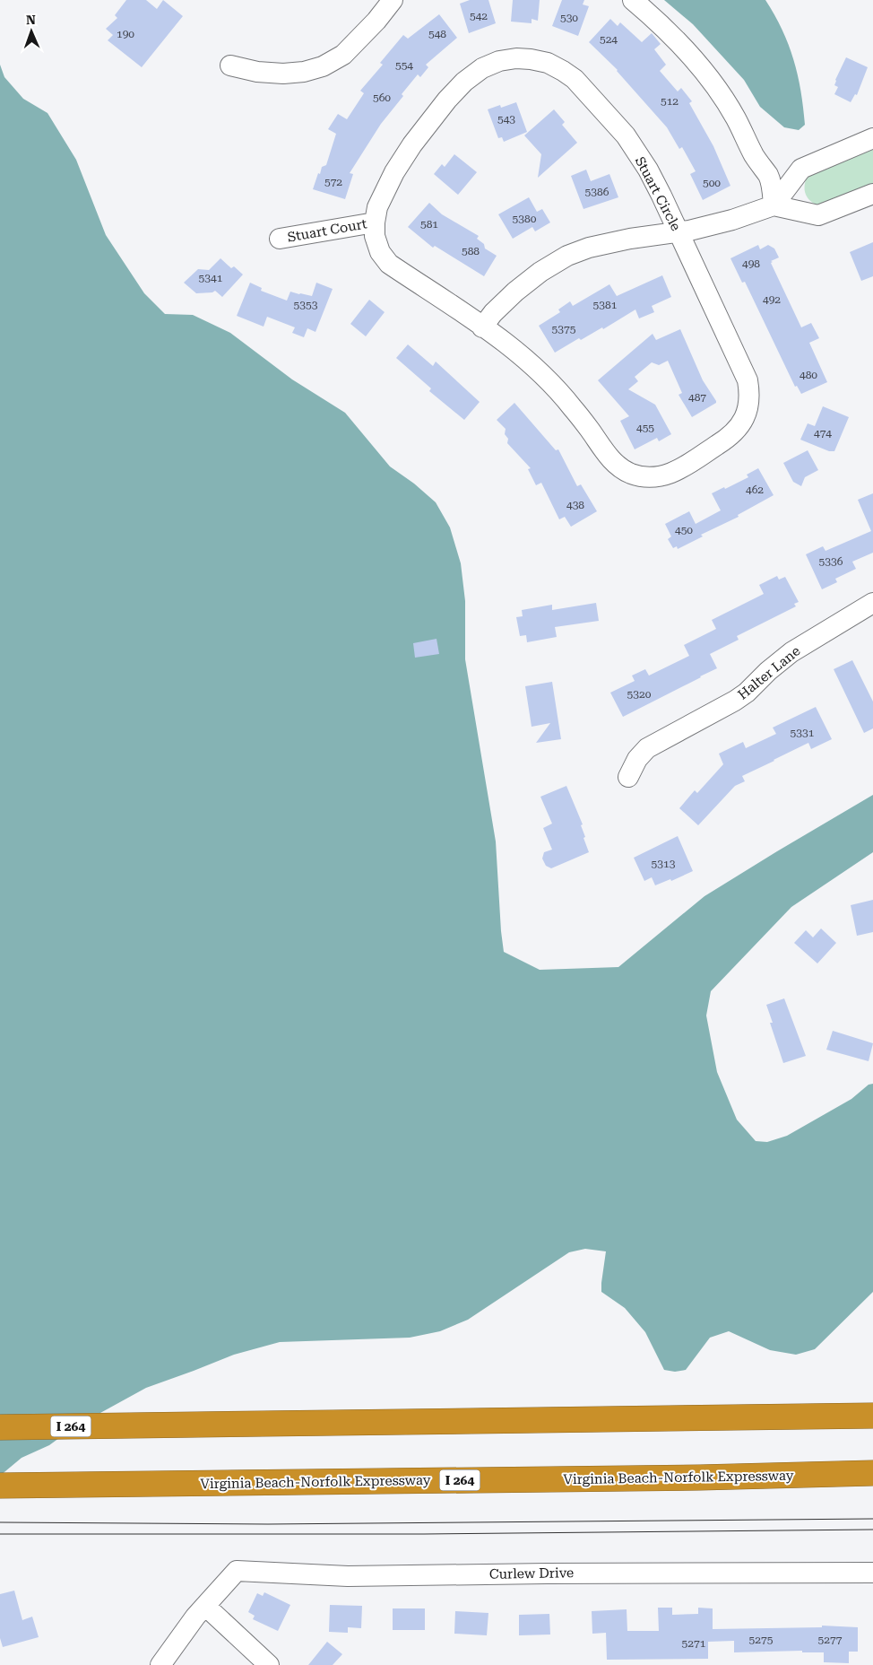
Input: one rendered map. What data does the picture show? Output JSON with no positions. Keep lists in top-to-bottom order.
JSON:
{
  "streets": {
    "highway": ["I 264", "Virginia Beach-Norfolk Expressway"],
    "street": [
      "Stuart Circle",
      "Stuart Court",
      "Halter Lane",
      "Curlew Drive"
    ]
  },
  "crossings": [
    ["Stuart Circle", "Stuart Court"]
  ],
  "house_numbers": [
    "542",
    "530",
    "190",
    "548",
    "524",
    "554",
    "560",
    "512",
    "543",
    "572",
    "500",
    "5386",
    "5380",
    "581",
    "588",
    "498",
    "5341",
    "492",
    "5353",
    "5381",
    "5375",
    "480",
    "487",
    "455",
    "474",
    "462",
    "438",
    "450",
    "5336",
    "5320",
    "5331",
    "5313",
    "5275",
    "5277",
    "5271"
  ],
  "north": "top"
}
